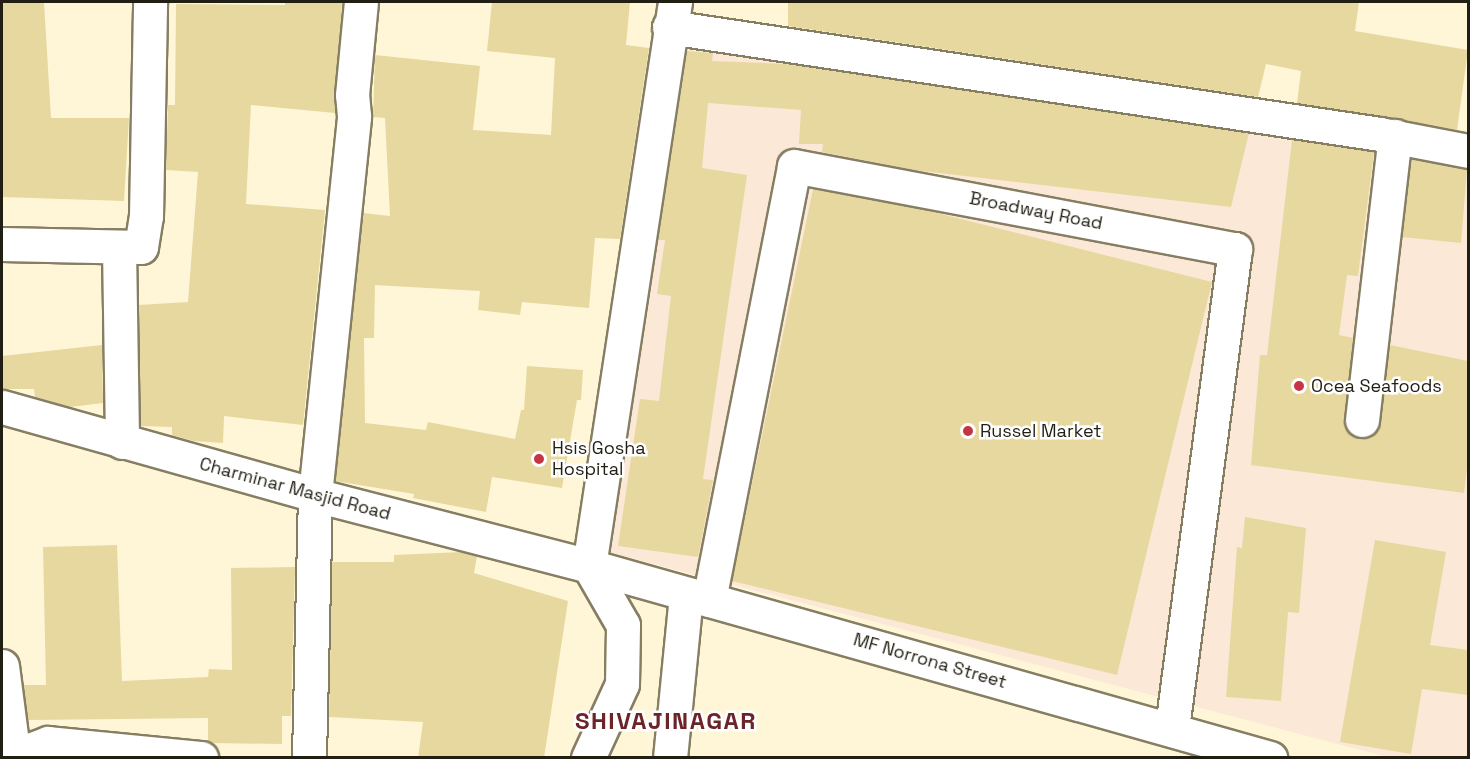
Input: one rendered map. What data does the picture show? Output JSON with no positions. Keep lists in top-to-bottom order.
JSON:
{
  "streets": {
    "street": ["Broadway Road", "Charminar Masjid Road", "MF Norrona Street"]
  },
  "crossings": [
    ["Broadway Road", "MF Norrona Street"],
    ["Charminar Masjid Road", "MF Norrona Street"]
  ],
  "districts": ["SHIVAJINAGAR"],
  "places": ["Ocea Seafoods", "Russel Market", "Hsis Gosha Hospital"]
}
